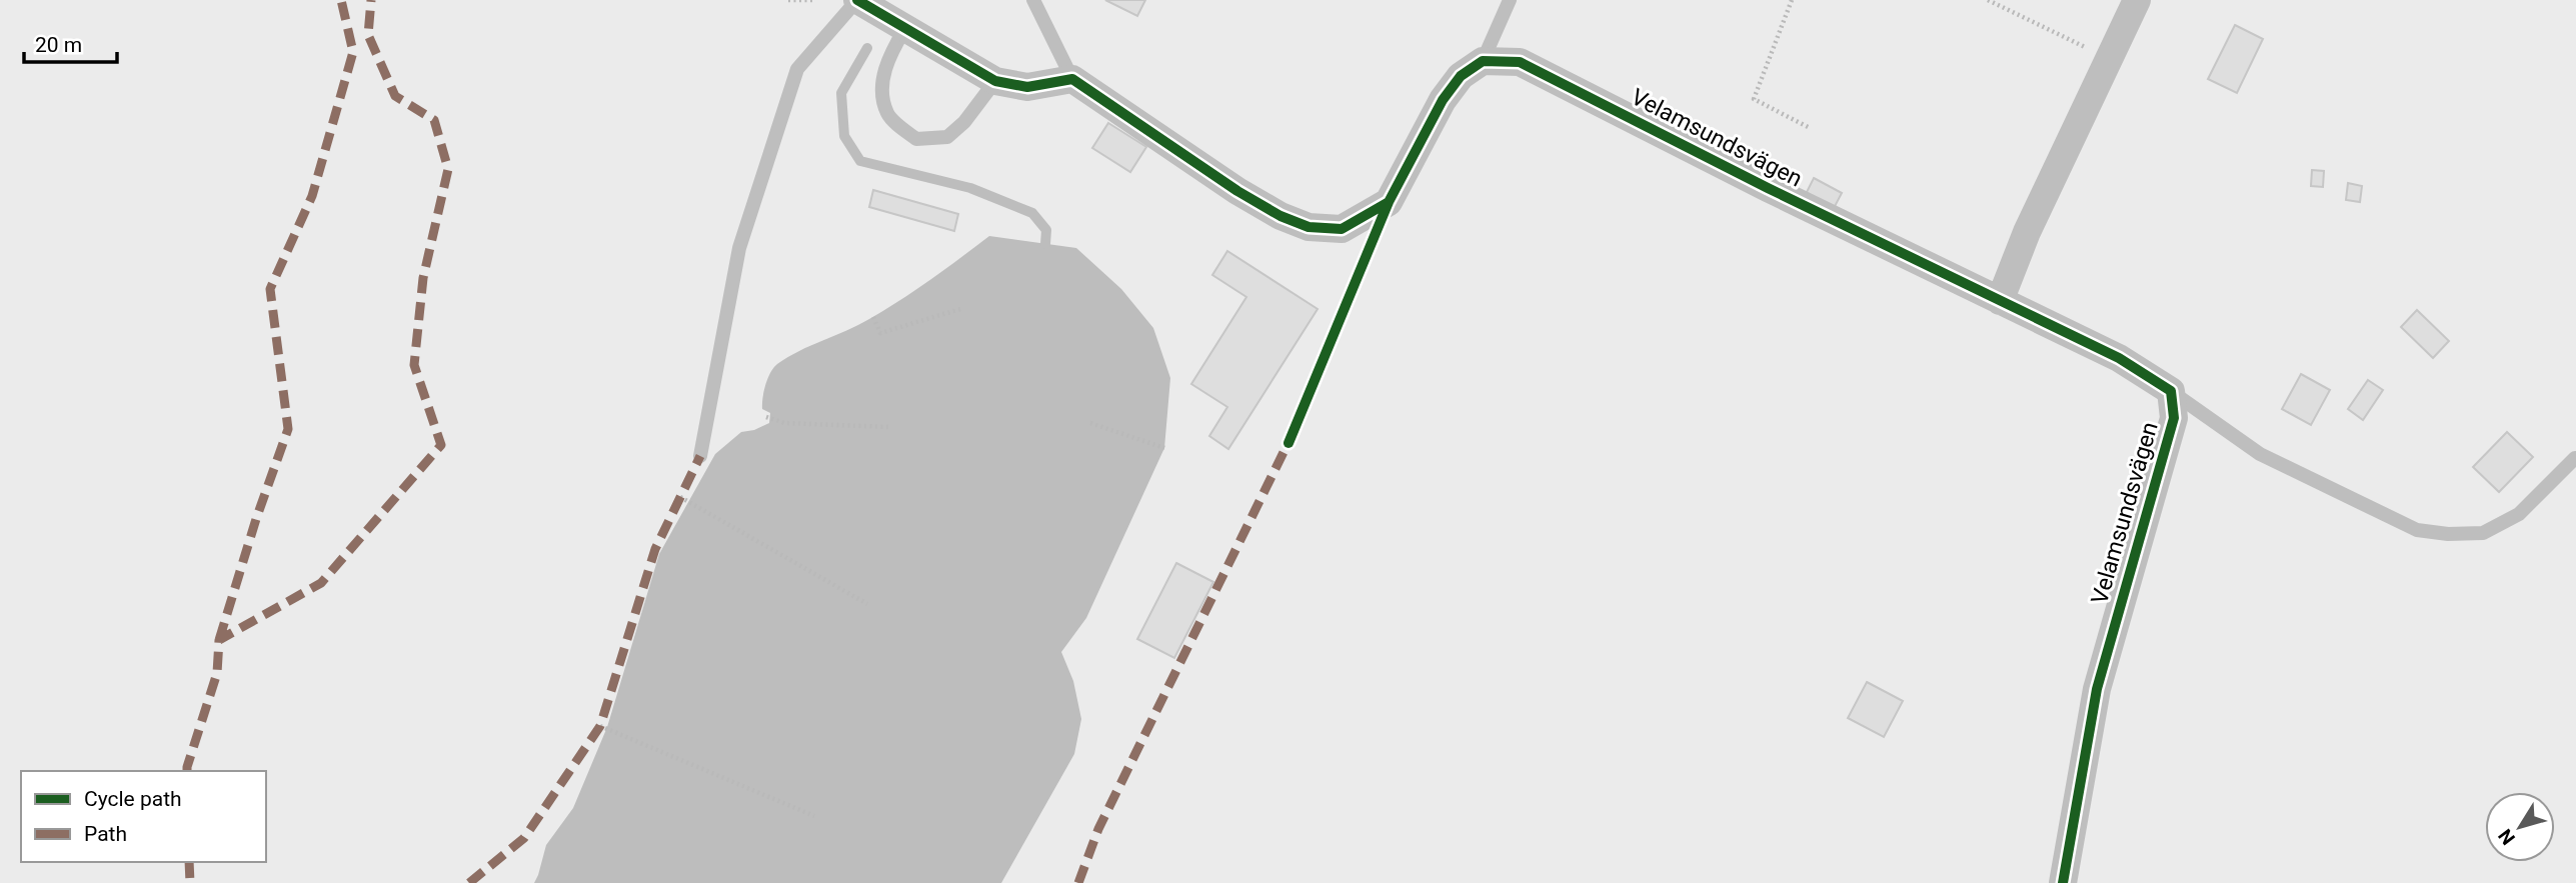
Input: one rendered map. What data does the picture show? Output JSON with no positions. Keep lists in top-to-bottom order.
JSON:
{
  "streets": {
    "street": ["Velamsundsvägen"]
  },
  "legend": ["Cycle path", "Path"],
  "scale_bar": "20 m",
  "north": "bottom left"
}
